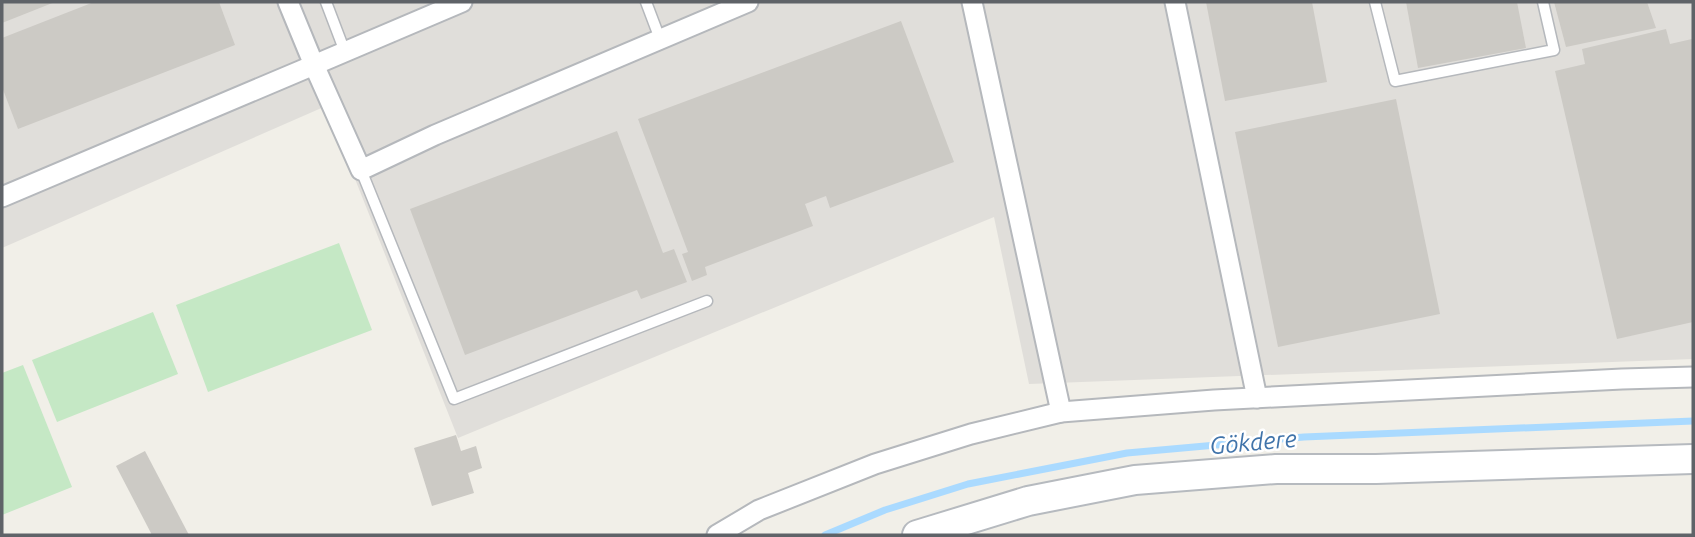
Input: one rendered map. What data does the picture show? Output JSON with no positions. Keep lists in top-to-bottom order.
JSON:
{
  "water": ["Gökdere"]
}
